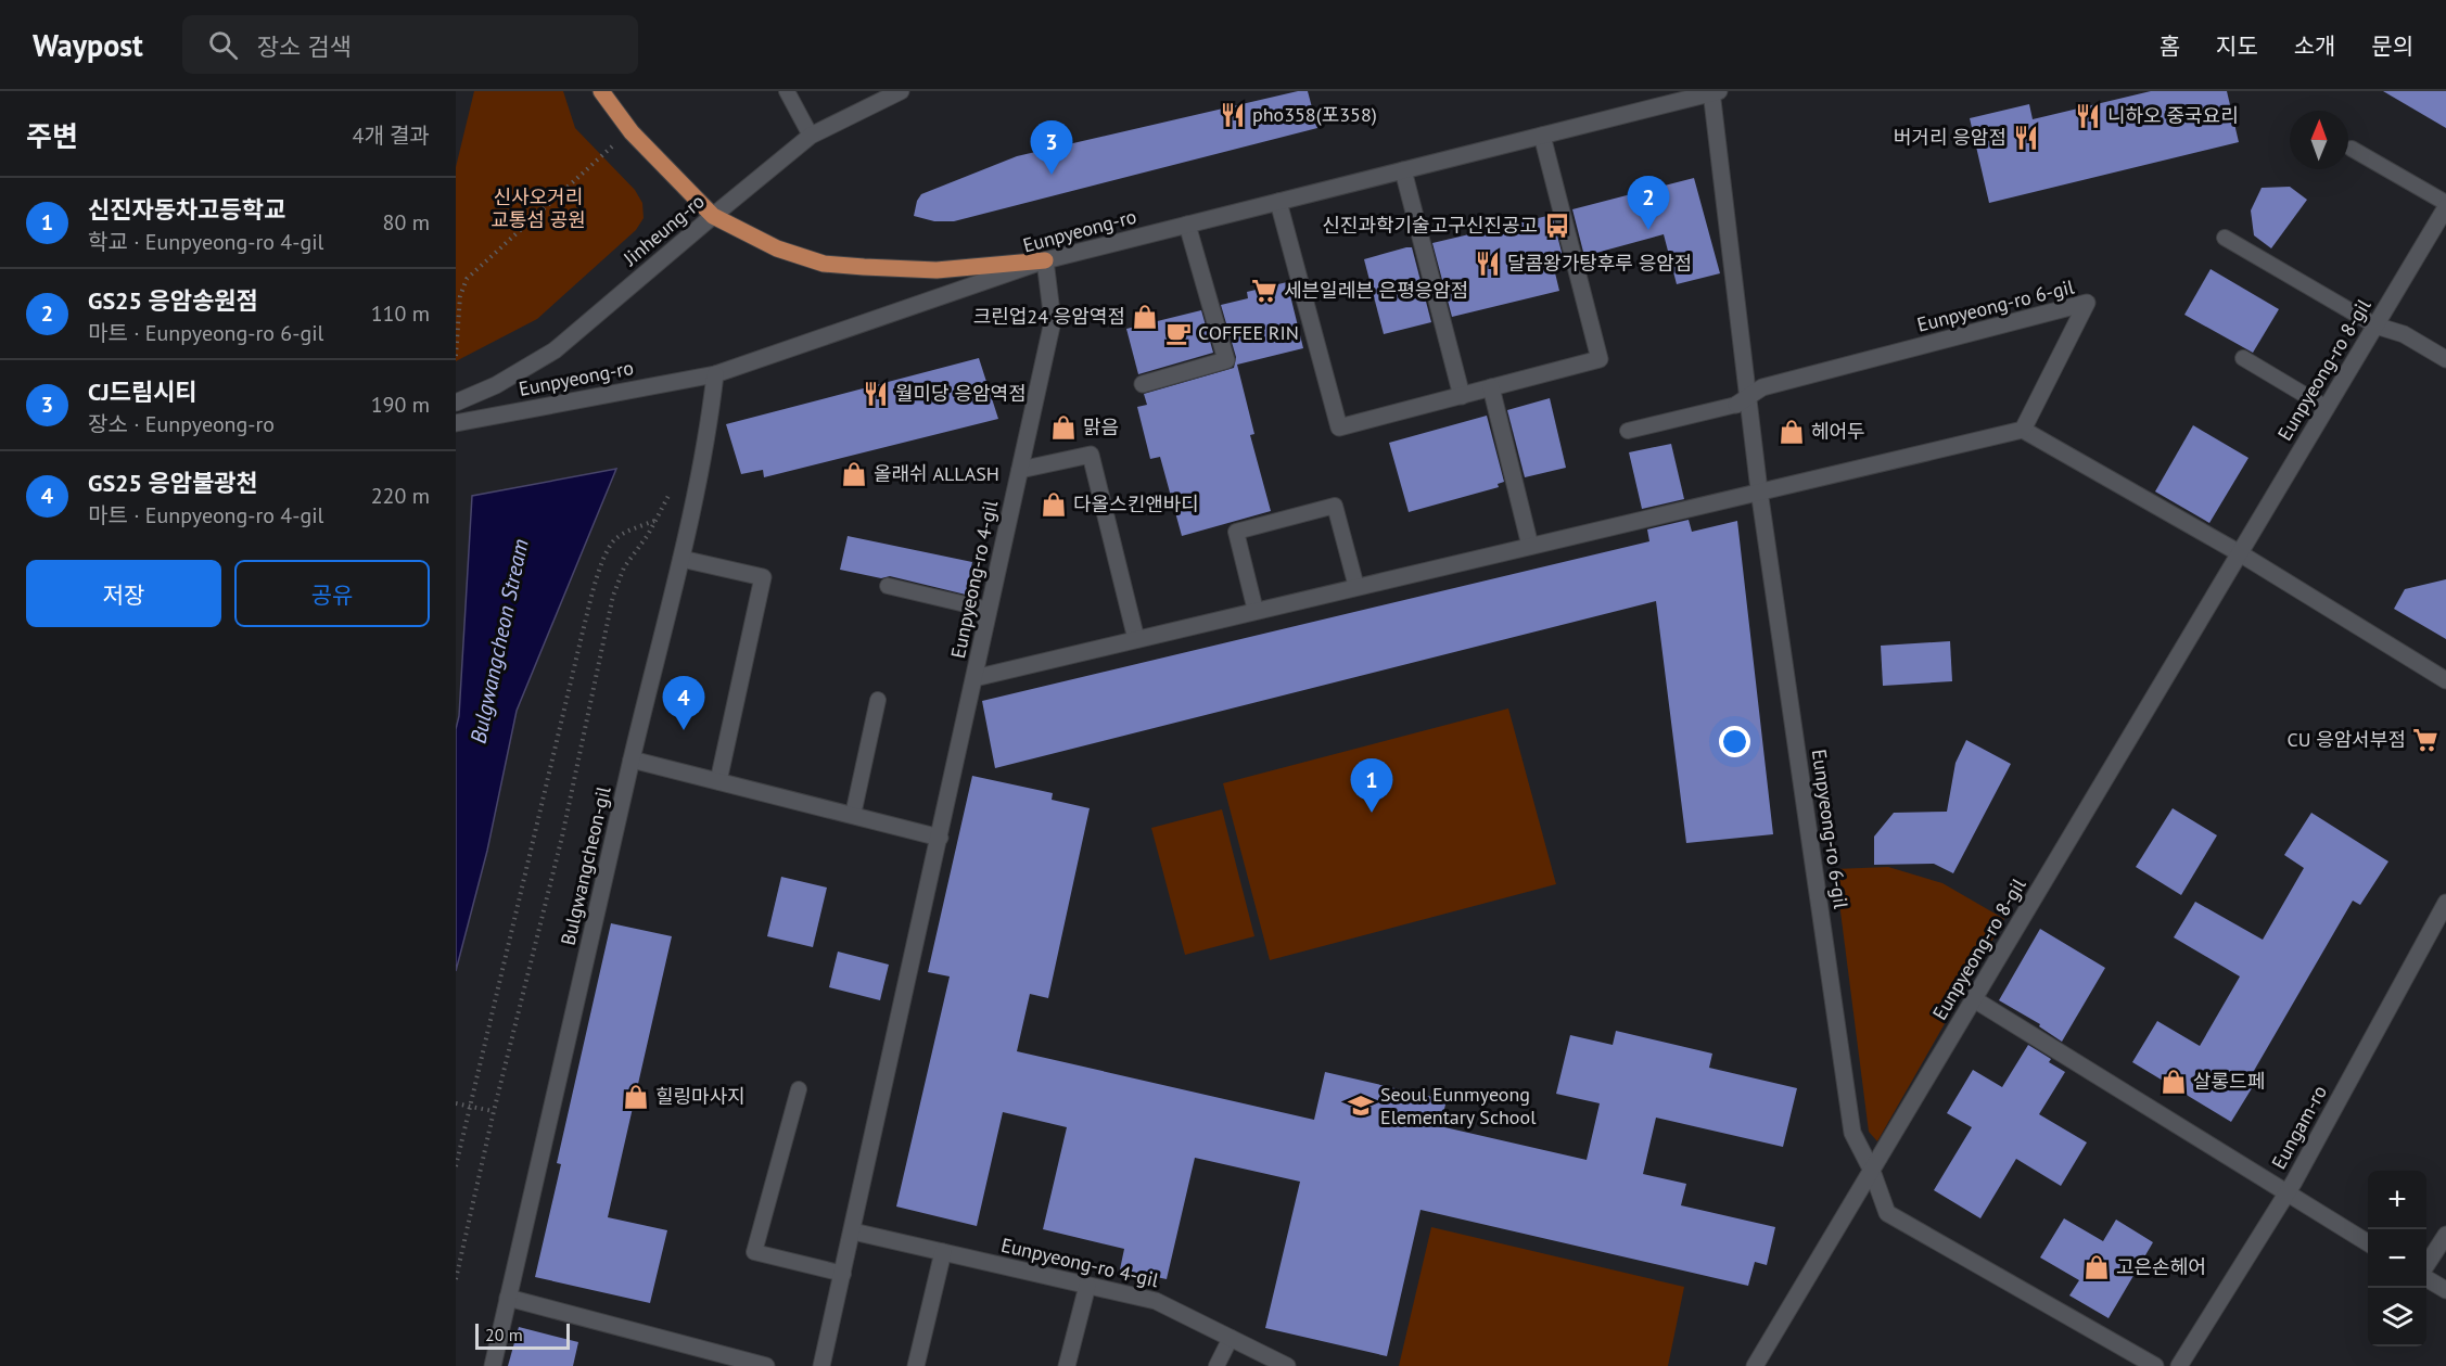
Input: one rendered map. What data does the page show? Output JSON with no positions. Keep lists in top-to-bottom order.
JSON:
{
  "streets": {
    "street": [
      "Jinheung-ro",
      "Eunpyeong-ro",
      "Eunpyeong-ro 6-gil",
      "Eunpyeong-ro 8-gil",
      "Eunpyeong-ro 4-gil",
      "Bulgwangcheon-gil",
      "Eungam-ro"
    ]
  },
  "crossings": [
    ["Eunpyeong-ro", "Eunpyeong-ro 6-gil"],
    ["Eunpyeong-ro", "Eunpyeong-ro 4-gil"],
    ["Eunpyeong-ro", "Bulgwangcheon-gil"],
    ["Eunpyeong-ro 6-gil", "Eunpyeong-ro 8-gil"]
  ],
  "water": ["Bulgwangcheon Stream"],
  "parks": ["신사오거리 교통섬 공원"],
  "places": {
    "restaurant": [
      "pho358(포358)",
      "니하오 중국요리",
      "버거리 응암점",
      "달콤왕가탕후루 응암점",
      "월미당 응암역점"
    ],
    "bus stop": ["신진과학기술고구신진공고"],
    "supermarket": ["세븐일레븐 은평응암점", "CU 응암서부점"],
    "shop": [
      "크린업24 응암역점",
      "맑음",
      "헤어두",
      "올래쉬 ALLASH",
      "다올스킨앤바디",
      "살롱드페",
      "힐링마사지",
      "고은손헤어"
    ],
    "cafe": ["COFFEE RIN"],
    "school or university": ["Seoul Eunmyeong Elementary School"]
  },
  "scale_bar": "20 m",
  "north": "top",
  "page": {
    "header": "Waypost",
    "search": "장소 검색",
    "nav": [
      "홈",
      "지도",
      "소개",
      "문의"
    ],
    "heading": ["주변", "4개 결과"],
    "pins": [
      "3",
      "2",
      "4",
      "1"
    ],
    "list": [
      {
        "mark": "1",
        "name": "신진자동차고등학교",
        "note": "학교 · Eunpyeong-ro 4-gil",
        "value": "80 m"
      },
      {
        "mark": "2",
        "name": "GS25 응암송원점",
        "note": "마트 · Eunpyeong-ro 6-gil",
        "value": "110 m"
      },
      {
        "mark": "3",
        "name": "CJ드림시티",
        "note": "장소 · Eunpyeong-ro",
        "value": "190 m"
      },
      {
        "mark": "4",
        "name": "GS25 응암불광천",
        "note": "마트 · Eunpyeong-ro 4-gil",
        "value": "220 m"
      }
    ],
    "buttons": ["저장", "공유"],
    "map_buttons": ["+", "−"],
    "scale": "20 m"
  }
}
